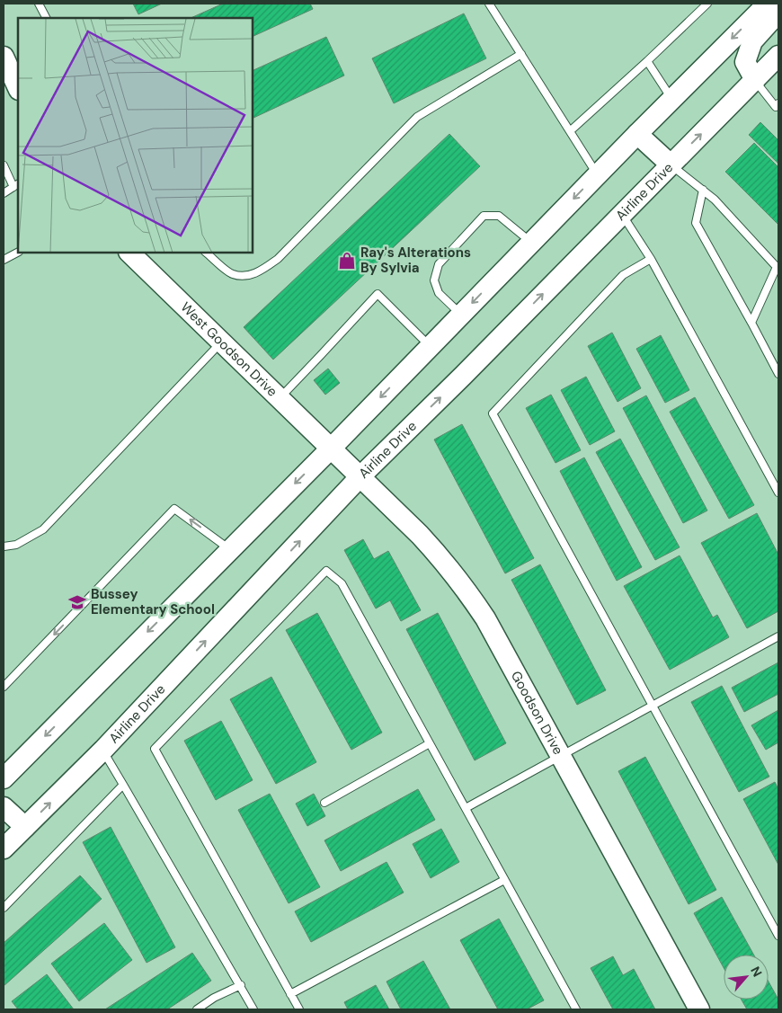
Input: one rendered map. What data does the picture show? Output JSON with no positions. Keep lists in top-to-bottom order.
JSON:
{
  "streets": {
    "main road": ["Airline Drive", "West Goodson Drive", "Goodson Drive"]
  },
  "crossings": [
    ["Airline Drive", "Goodson Drive"],
    ["West Goodson Drive", "Goodson Drive"]
  ],
  "places": {
    "shop": ["Ray's Alterations By Sylvia"],
    "school or university": ["Bussey Elementary School"]
  },
  "north": "top right"
}
